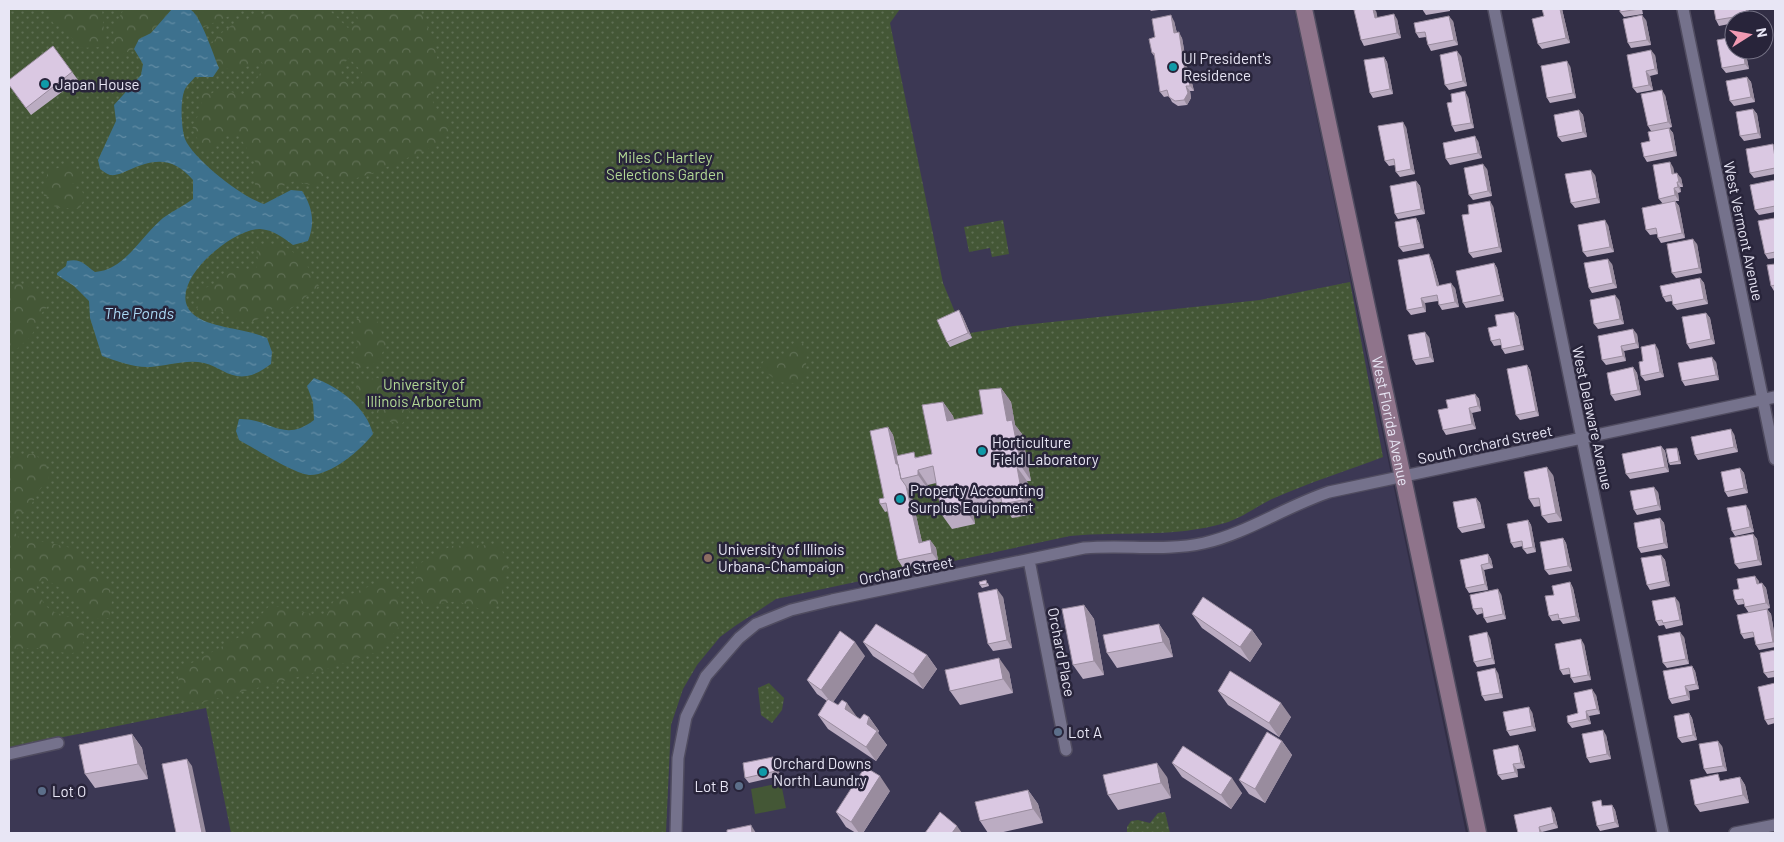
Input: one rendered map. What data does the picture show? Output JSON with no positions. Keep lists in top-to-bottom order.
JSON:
{
  "streets": {
    "main road": ["West Florida Avenue"],
    "street": [
      "West Vermont Avenue",
      "West Delaware Avenue",
      "South Orchard Street",
      "Orchard Street",
      "Orchard Place"
    ]
  },
  "crossings": [
    ["West Vermont Avenue", "South Orchard Street"],
    ["West Delaware Avenue", "South Orchard Street"],
    ["West Florida Avenue", "South Orchard Street"],
    ["South Orchard Street", "Orchard Street"],
    ["South Orchard Street", "Orchard Place"],
    ["Orchard Street", "Orchard Place"]
  ],
  "water": ["The Ponds"],
  "parks": ["Miles C Hartley Selections Garden", "University of Illinois Arboretum"],
  "places": [
    "UI President's Residence",
    "Japan House",
    "Horticulture Field Laboratory",
    "Property Accounting Surplus Equipment",
    "University of Illinois Urbana-Champaign",
    "Lot A",
    "Orchard Downs North Laundry",
    "Lot B",
    "Lot O"
  ],
  "north": "right"
}
